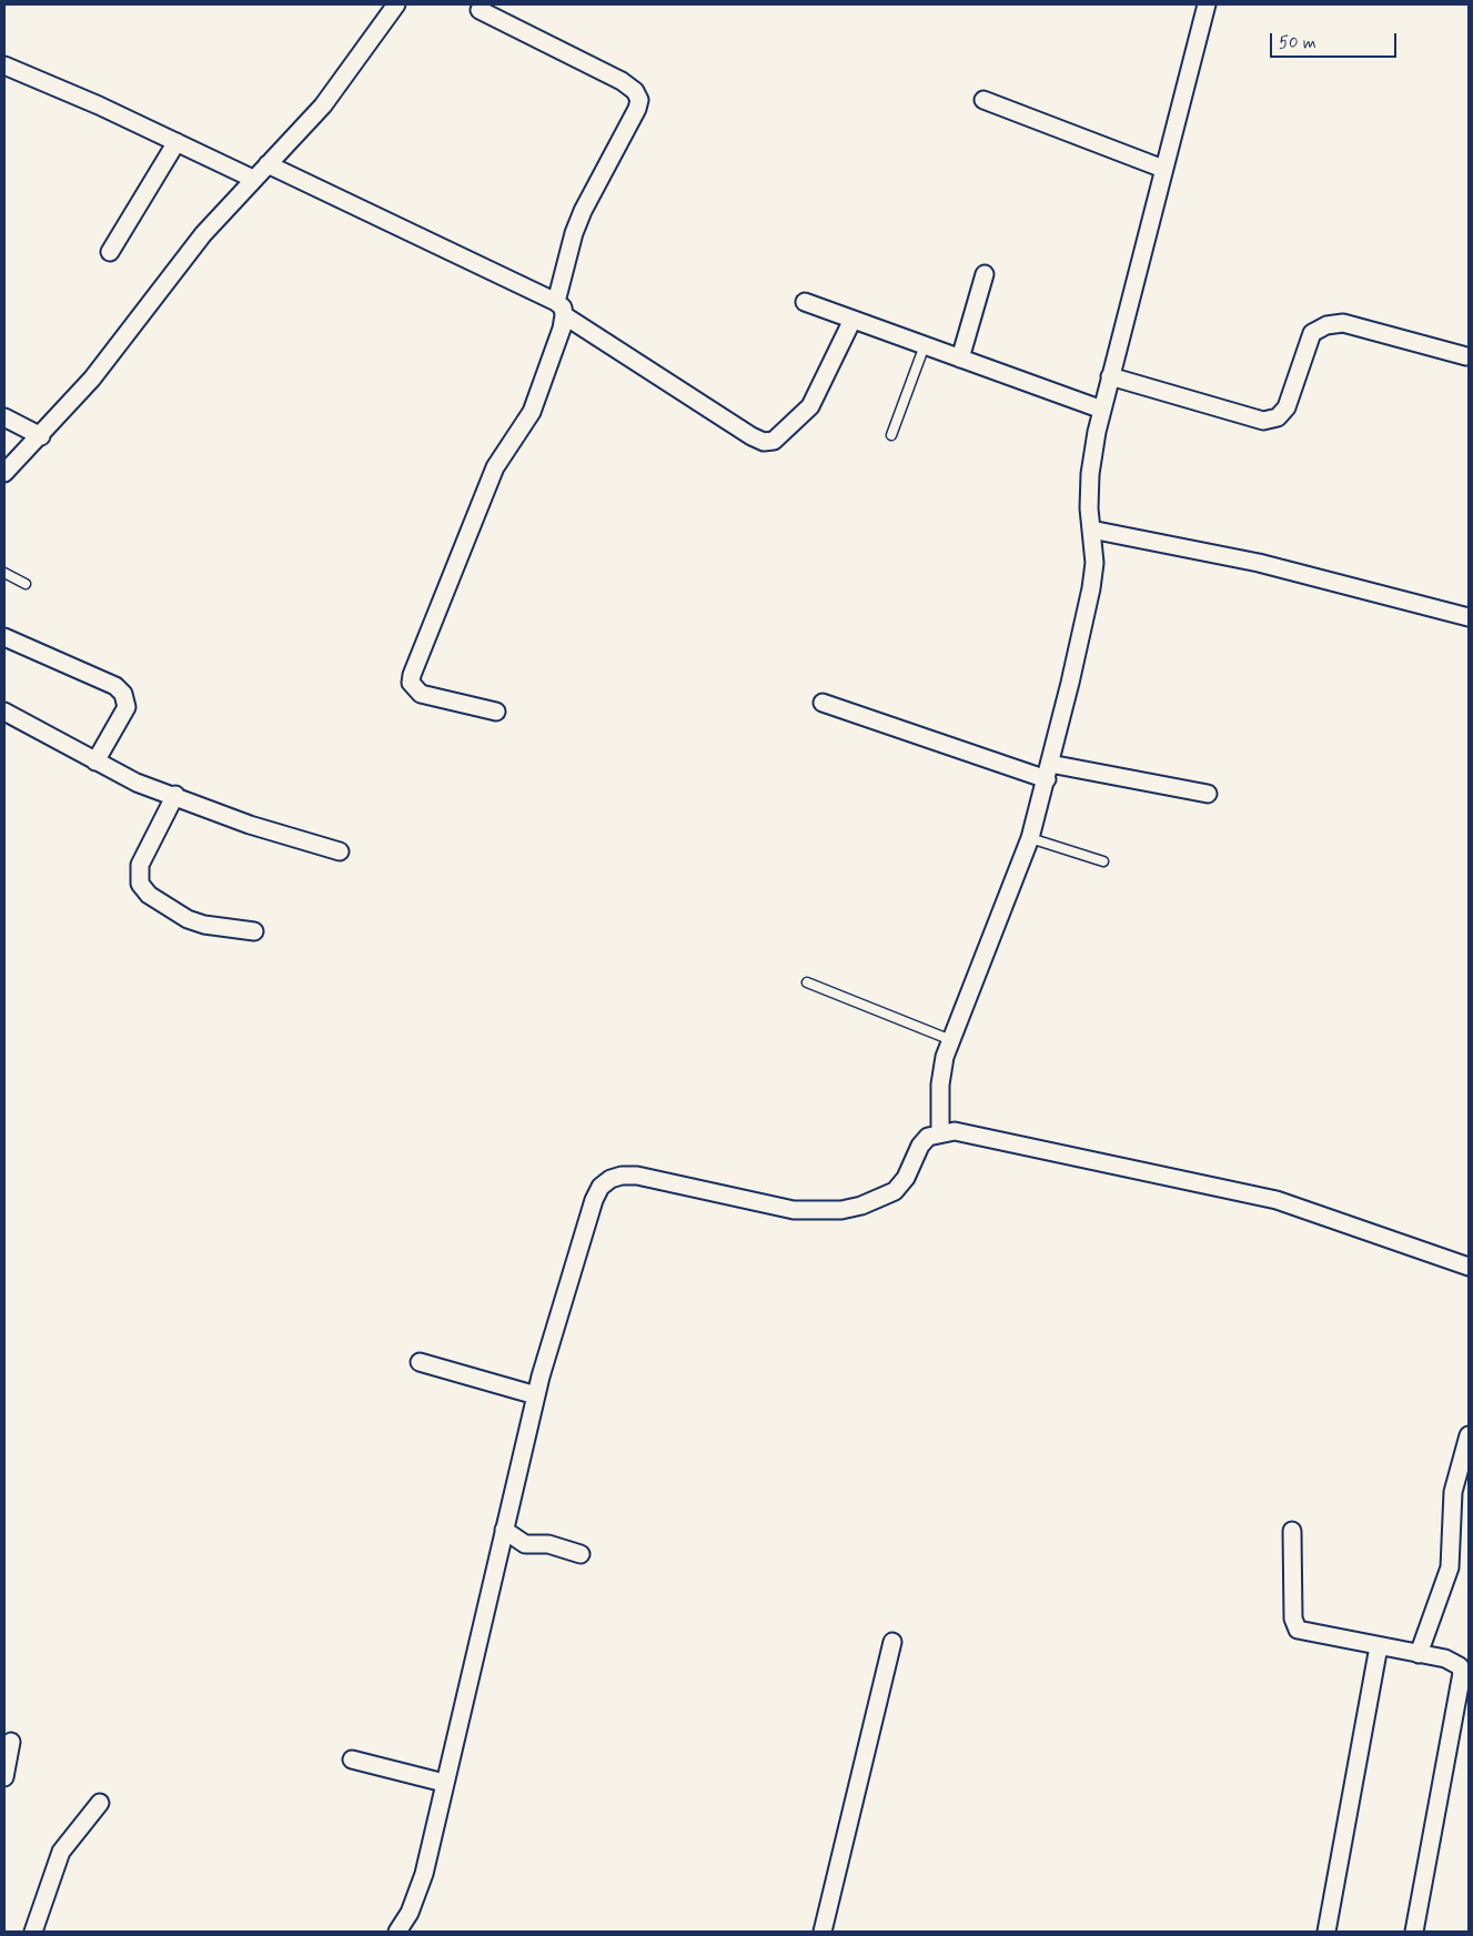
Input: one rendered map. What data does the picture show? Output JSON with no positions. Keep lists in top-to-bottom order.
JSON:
{
  "scale_bar": "50 m"
}
